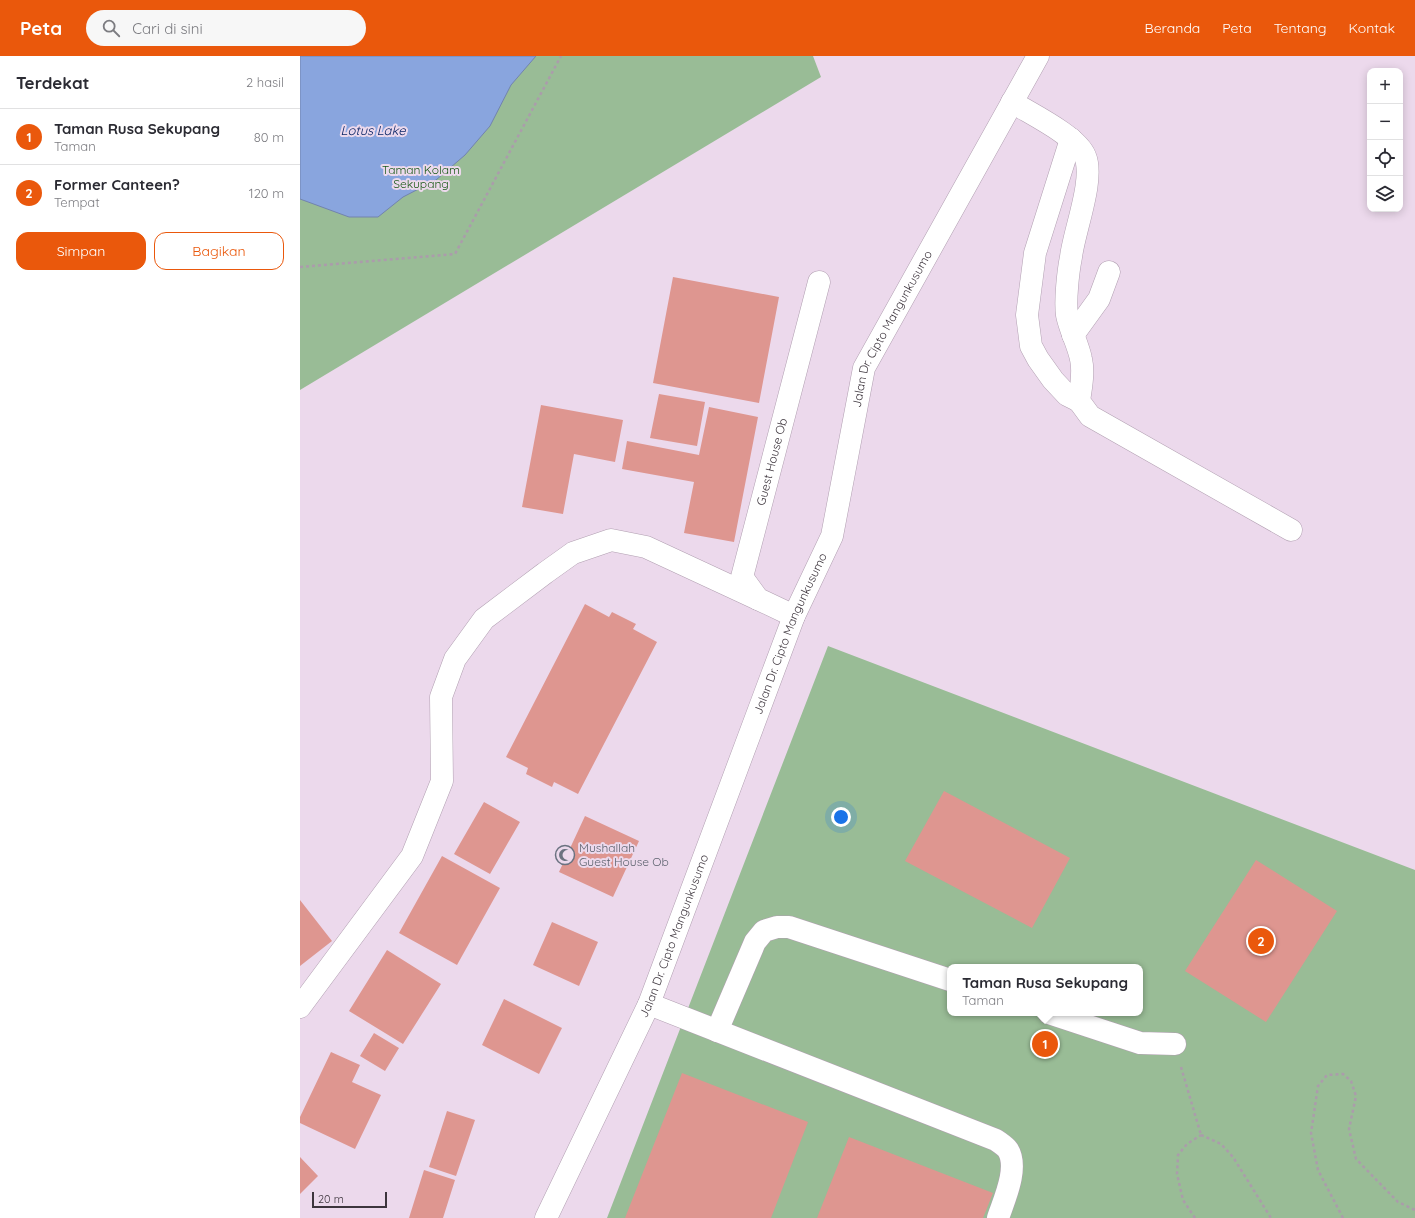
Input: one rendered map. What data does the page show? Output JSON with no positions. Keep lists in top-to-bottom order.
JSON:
{
  "streets": {
    "street": ["Jalan Dr. Cipto Mangunkusumo", "Guest House Ob"]
  },
  "crossings": [
    ["Jalan Dr. Cipto Mangunkusumo", "Guest House Ob"]
  ],
  "water": ["Lotus Lake"],
  "parks": ["Taman Kolam Sekupang"],
  "places": {
    "mosque": ["Mushallah Guest House Ob"]
  },
  "scale_bar": "20 m",
  "page": {
    "header": "Peta",
    "search": "Cari di sini",
    "nav": [
      "Beranda",
      "Peta",
      "Tentang",
      "Kontak"
    ],
    "heading": ["Terdekat", "2 hasil"],
    "map_buttons": ["+", "−"],
    "list": [
      {
        "mark": "1",
        "name": "Taman Rusa Sekupang",
        "note": "Taman",
        "value": "80 m"
      },
      {
        "mark": "2",
        "name": "Former Canteen?",
        "note": "Tempat",
        "value": "120 m"
      }
    ],
    "buttons": ["Simpan", "Bagikan"],
    "pins": ["2", "1"],
    "popup": ["Taman Rusa Sekupang", "Taman"],
    "scale": "20 m"
  }
}
